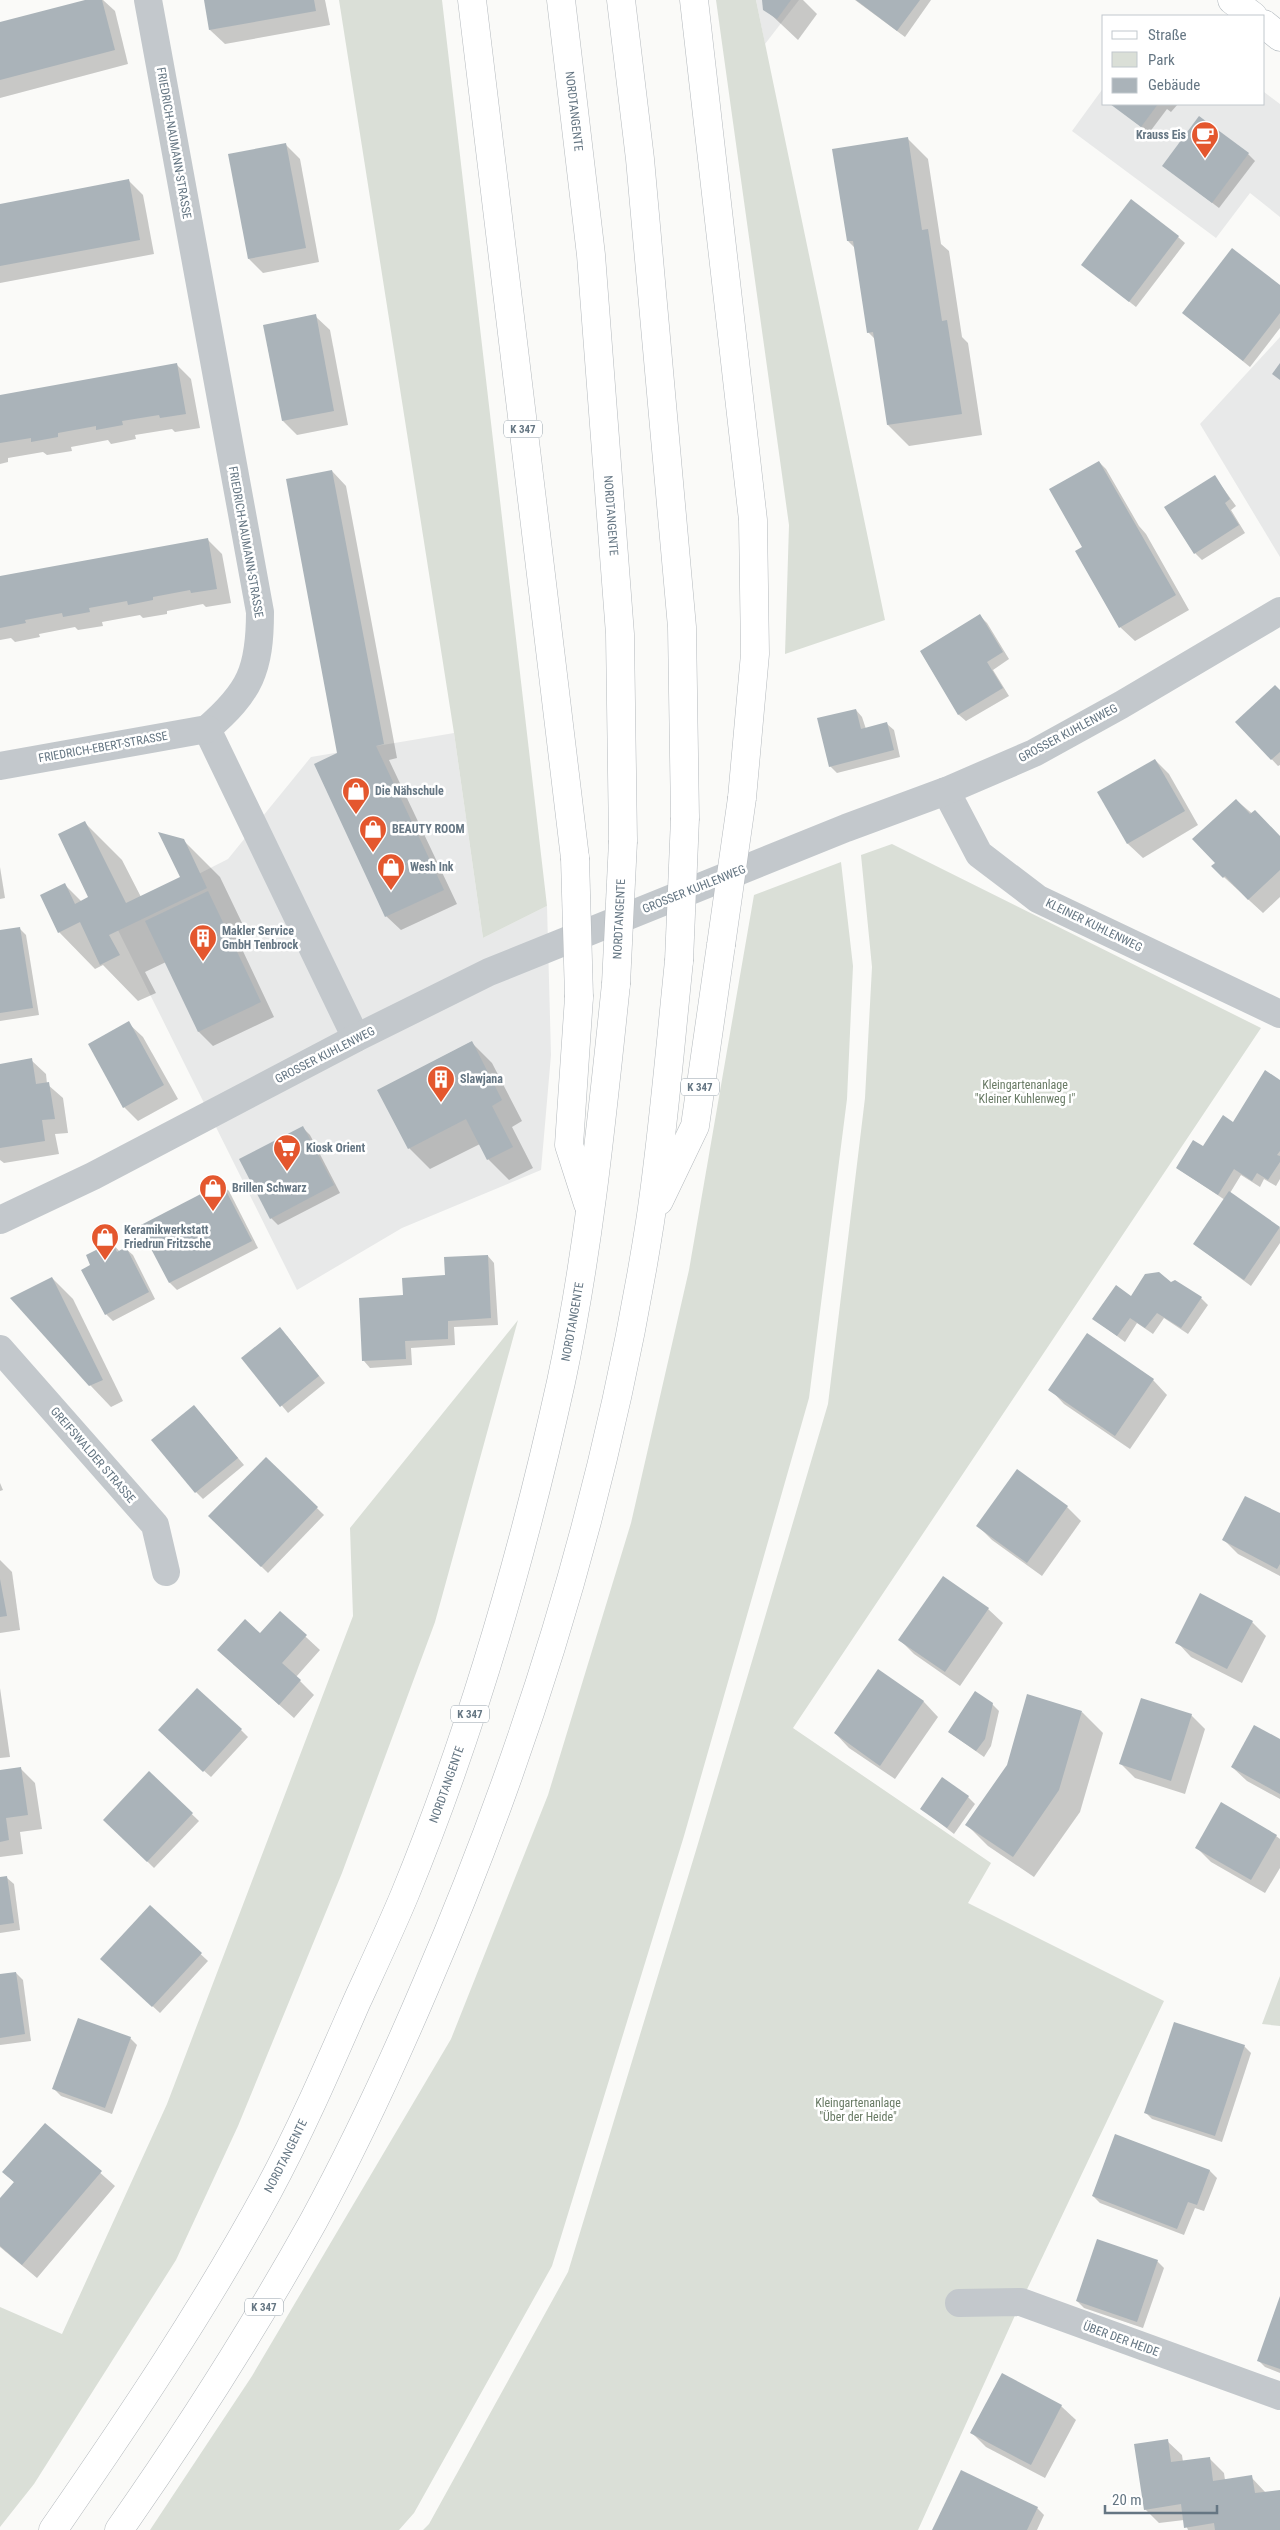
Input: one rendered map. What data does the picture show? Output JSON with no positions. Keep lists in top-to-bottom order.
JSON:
{
  "streets": {
    "main road": ["NORDTANGENTE", "K 347"],
    "street": [
      "FRIEDRICH-NAUMANN-STRASSE",
      "GROSSER KUHLENWEG",
      "FRIEDRICH-EBERT-STRASSE",
      "KLEINER KUHLENWEG",
      "GREIFSWALDER STRASSE",
      "ÜBER DER HEIDE"
    ]
  },
  "crossings": [
    ["NORDTANGENTE", "K 347"],
    ["FRIEDRICH-NAUMANN-STRASSE", "FRIEDRICH-EBERT-STRASSE"],
    ["GROSSER KUHLENWEG", "KLEINER KUHLENWEG"]
  ],
  "parks": ["Kleingartenanlage \"Kleiner Kuhlenweg I\"", "Kleingartenanlage \"Über der Heide\""],
  "places": {
    "cafe": ["Krauss Eis"],
    "shop": [
      "Die Nähschule",
      "BEAUTY ROOM",
      "Wesh Ink",
      "Brillen Schwarz",
      "Keramikwerkstatt Friedrun Fritzsche"
    ],
    "building": ["Makler Service GmbH Tenbrock", "Slawjana"],
    "supermarket": ["Kiosk Orient"]
  },
  "legend": ["Straße", "Park", "Gebäude"],
  "scale_bar": "20 m"
}
